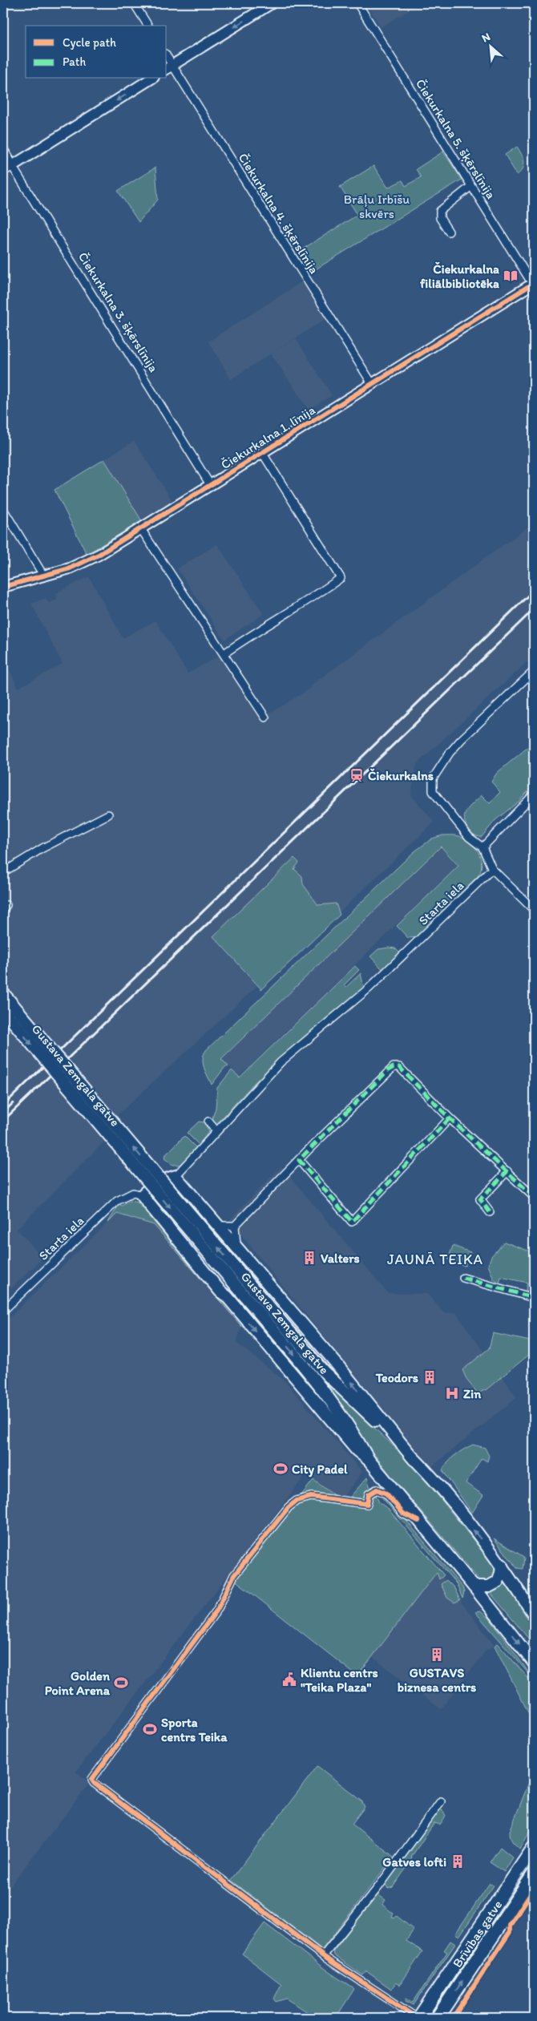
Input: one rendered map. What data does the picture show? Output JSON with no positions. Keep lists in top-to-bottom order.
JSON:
{
  "streets": {
    "highway": ["Brīvības gatve"],
    "main road": ["Gustava Zemgala gatve"],
    "street": [
      "Čiekurkalna 5. šķērslīnija",
      "Čiekurkalna 4. šķērslīnija",
      "Čiekurkalna 3. šķērslīnija",
      "Čiekurkalna 1. līnija",
      "Starta iela"
    ]
  },
  "crossings": [
    ["Čiekurkalna 5. šķērslīnija", "Čiekurkalna 1. līnija"],
    ["Čiekurkalna 4. šķērslīnija", "Čiekurkalna 1. līnija"],
    ["Čiekurkalna 3. šķērslīnija", "Čiekurkalna 1. līnija"]
  ],
  "districts": ["JAUNĀ TEIKA"],
  "parks": ["Brāļu Irbīšu skvērs"],
  "places": {
    "library": ["Čiekurkalna filiālbibliotēka"],
    "station": ["Čiekurkalns"],
    "building": [
      "Valters",
      "Teodors",
      "GUSTAVS biznesa centrs",
      "Gatves lofti"
    ],
    "hospital": ["Zin"],
    "sports": ["City Padel", "Golden Point Arena", "Sporta centrs Teika"],
    "public building": ["Klientu centrs \"Teika Plaza\""]
  },
  "legend": ["Cycle path", "Path"],
  "north": "top left"
}
